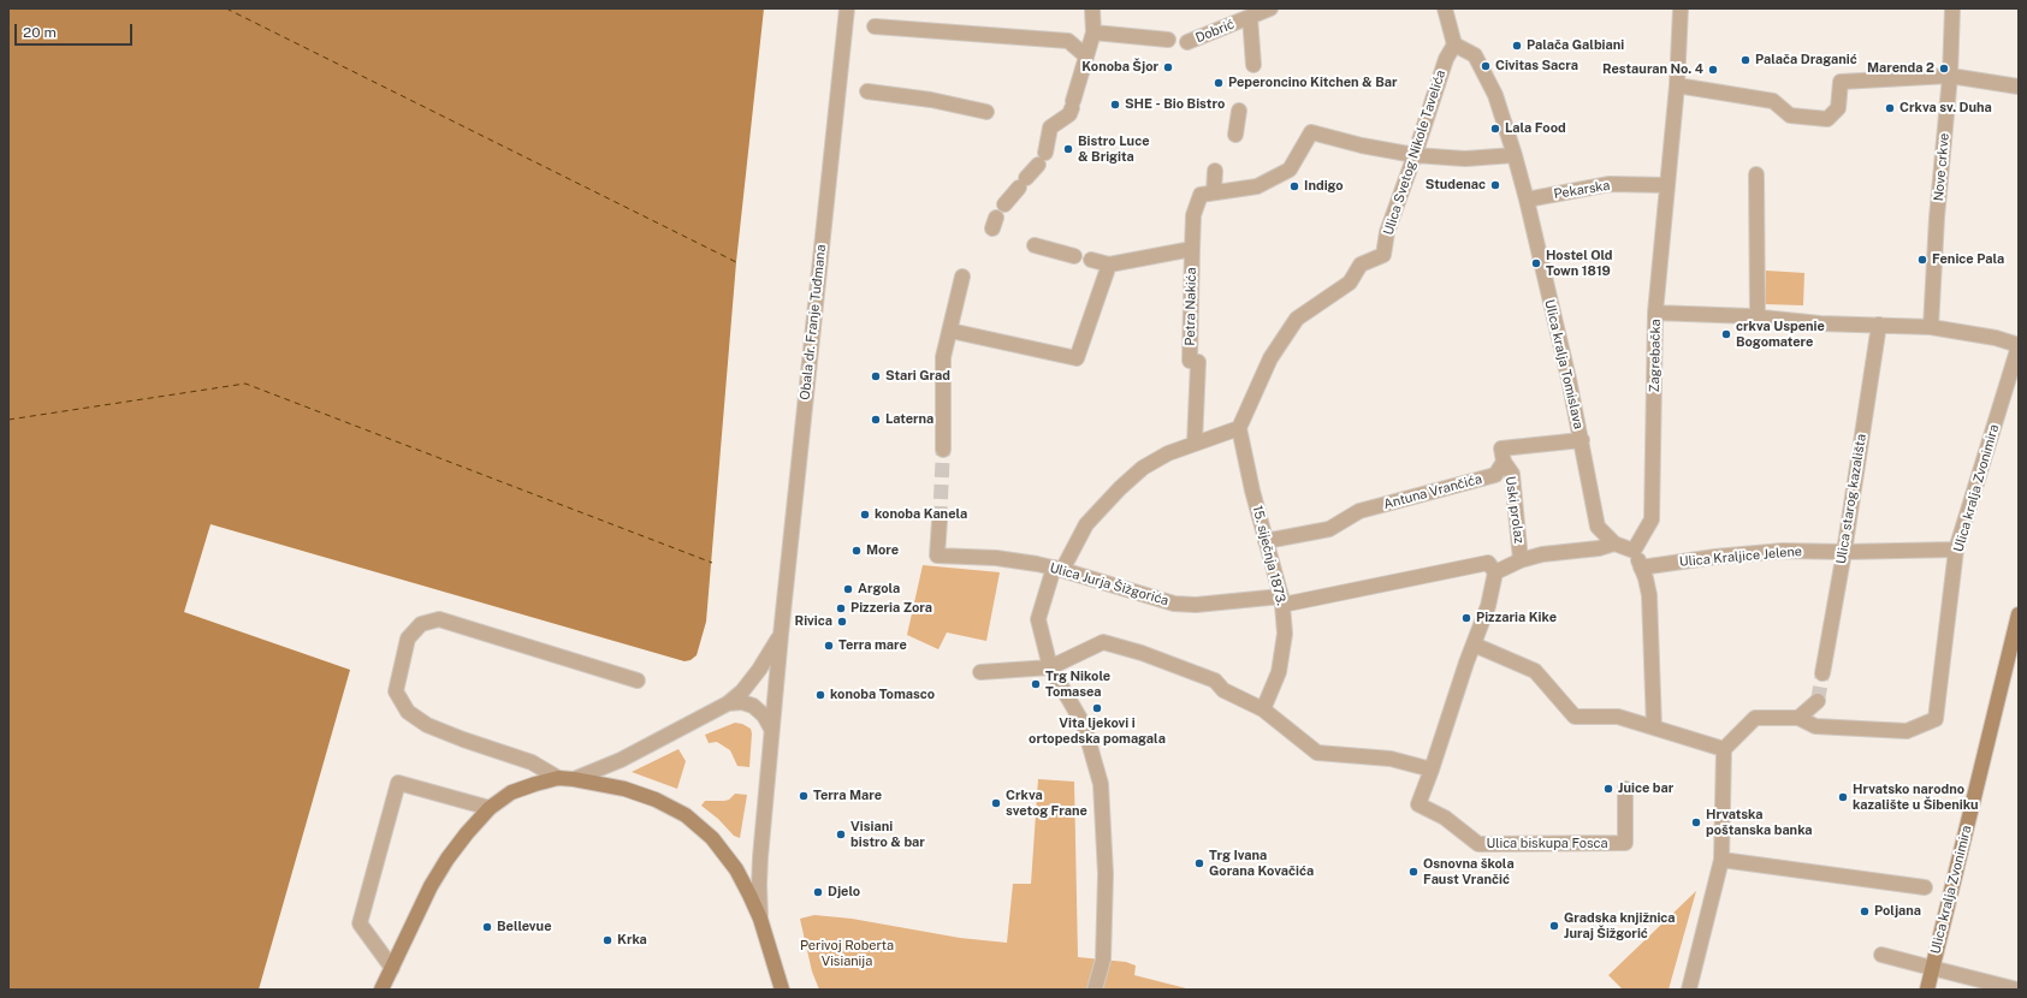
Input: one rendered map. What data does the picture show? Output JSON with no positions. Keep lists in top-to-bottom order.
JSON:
{
  "streets": {
    "main road": ["Ulica kralja Zvonimira"],
    "street": [
      "Dobrić",
      "Ulica Svetog Nikole Tavelića",
      "Nove crkve",
      "Pekarska",
      "Petra Nakića",
      "Obala dr. Franje Tuđmana",
      "Zagrebačka",
      "Ulica kralja Tomislava",
      "Antuna Vrančića",
      "Ulica starog kazališta",
      "Uski prolaz",
      "15. siječnja 1873.",
      "Ulica Kraljice Jelene",
      "Ulica Jurja Šižgorića",
      "Ulica biskupa Fosca"
    ]
  },
  "crossings": [
    ["Ulica Svetog Nikole Tavelića", "Ulica kralja Tomislava"],
    ["Ulica Svetog Nikole Tavelića", "15. siječnja 1873."],
    ["Pekarska", "Zagrebačka"],
    ["Pekarska", "Ulica kralja Tomislava"],
    ["Zagrebačka", "Ulica kralja Tomislava"],
    ["Ulica kralja Tomislava", "Antuna Vrančića"],
    ["Ulica kralja Zvonimira", "Ulica Kraljice Jelene"],
    ["Antuna Vrančića", "Uski prolaz"],
    ["Antuna Vrančića", "15. siječnja 1873."],
    ["Ulica starog kazališta", "Ulica Kraljice Jelene"],
    ["15. siječnja 1873.", "Ulica Jurja Šižgorića"]
  ],
  "parks": ["Perivoj Roberta Visianija"],
  "places": [
    "Palača Galbiani",
    "Palača Draganić",
    "Civitas Sacra",
    "Konoba Šjor",
    "Marenda 2",
    "Restauran No. 4",
    "Peperoncino Kitchen & Bar",
    "SHE - Bio Bistro",
    "Crkva sv. Duha",
    "Lala Food",
    "Bistro Luce & Brigita",
    "Studenac",
    "Indigo",
    "Fenice Pala",
    "Hostel Old Town 1819",
    "crkva Uspenie Bogomatere",
    "Stari Grad",
    "Laterna",
    "konoba Kanela",
    "More",
    "Argola",
    "Pizzeria Zora",
    "Pizzaria Kike",
    "Rivica",
    "Terra mare",
    "Trg Nikole Tomasea",
    "konoba Tomasco",
    "Vita ljekovi i ortopedska pomagala",
    "Juice bar",
    "Terra Mare",
    "Hrvatsko narodno kazalište u Šibeniku",
    "Crkva svetog Frane",
    "Hrvatska poštanska banka",
    "Visiani bistro & bar",
    "Trg Ivana Gorana Kovačića",
    "Osnovna škola Faust Vrančić",
    "Djelo",
    "Poljana",
    "Gradska knjižnica Juraj Šižgorić",
    "Bellevue",
    "Krka"
  ],
  "scale_bar": "20 m"
}
